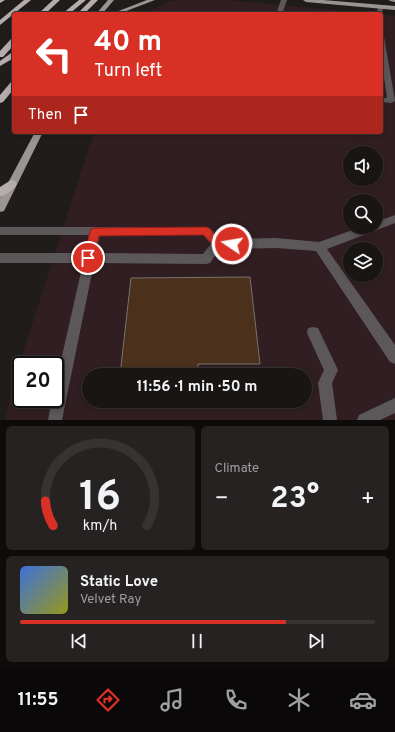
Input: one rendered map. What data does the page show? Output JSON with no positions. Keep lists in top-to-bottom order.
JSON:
{
  "page": {
    "turn": ["40 m", "Turn left"],
    "then": "Then",
    "limit": "20",
    "trip": "11:56 · 1 min · 50 m",
    "tile": "Climate",
    "heat": ["−", "23°", "+"],
    "song": ["Static Love", "Velvet Ray"],
    "tabs": "11:55",
    "gauge": ["16", "km/h"]
  }
}
